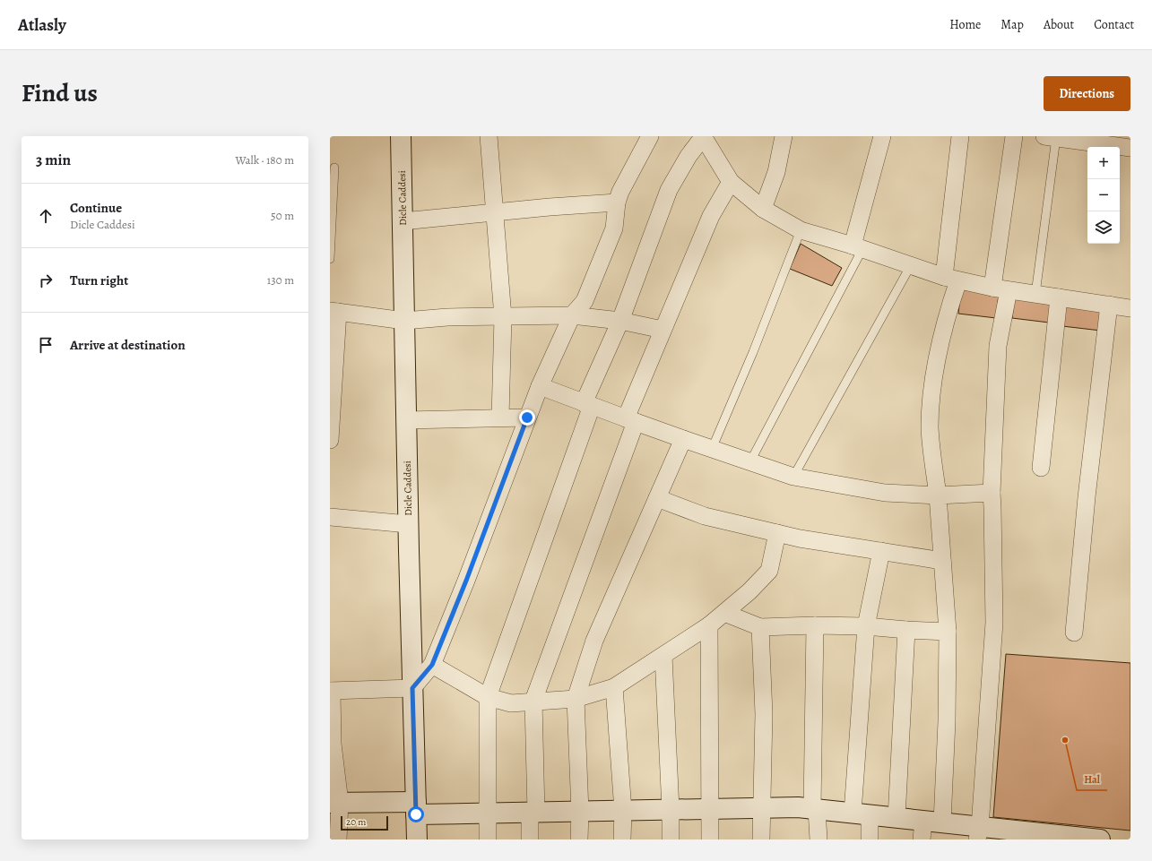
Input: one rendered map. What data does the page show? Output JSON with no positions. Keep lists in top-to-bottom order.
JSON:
{
  "streets": {
    "street": ["Dicle Caddesi"]
  },
  "places": ["Hal"],
  "scale_bar": "20 m",
  "page": {
    "header": "Atlasly",
    "nav": [
      "Home",
      "Map",
      "About",
      "Contact"
    ],
    "title": "Find us",
    "buttons": "Directions",
    "heading": ["3 min", "Walk · 180 m"],
    "map_buttons": ["+", "−"],
    "list": [
      ["Continue", "Dicle Caddesi", "50 m"],
      ["Turn right", "130 m"],
      "Arrive at destination"
    ],
    "scale": "20 m"
  }
}
